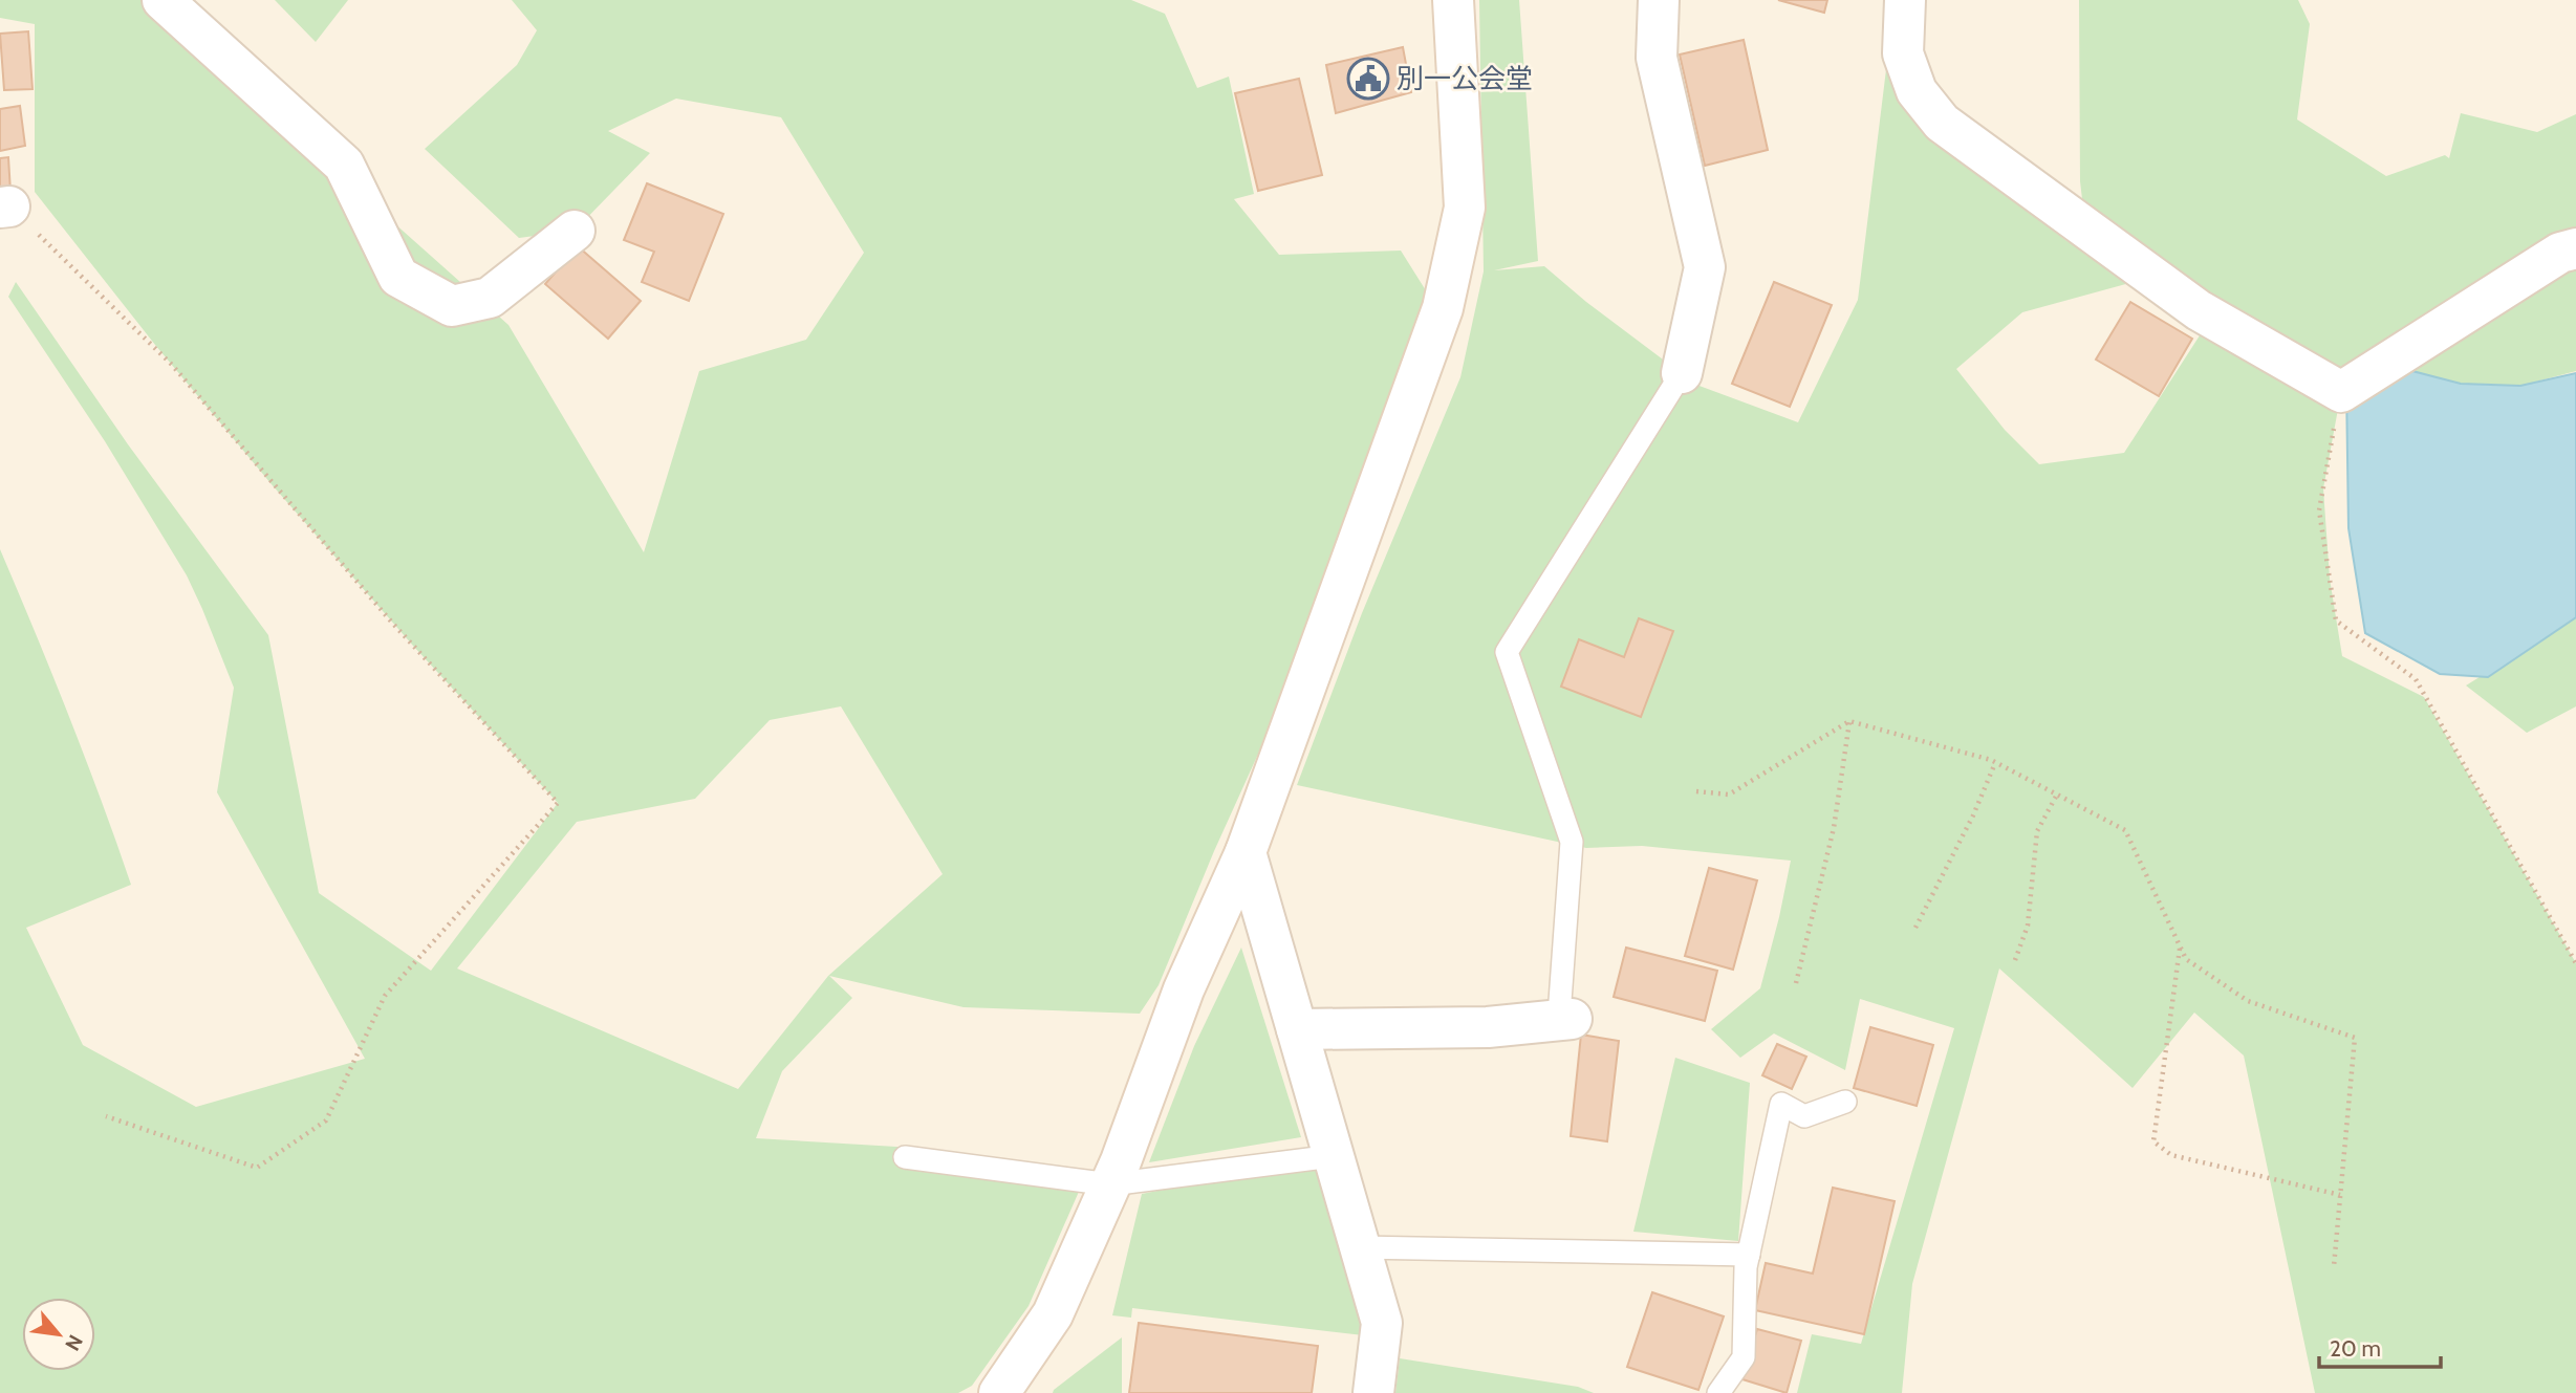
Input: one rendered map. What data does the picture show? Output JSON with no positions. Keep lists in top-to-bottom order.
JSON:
{
  "places": {
    "public building": ["別一公会堂"]
  },
  "scale_bar": "20 m",
  "north": "bottom right"
}
